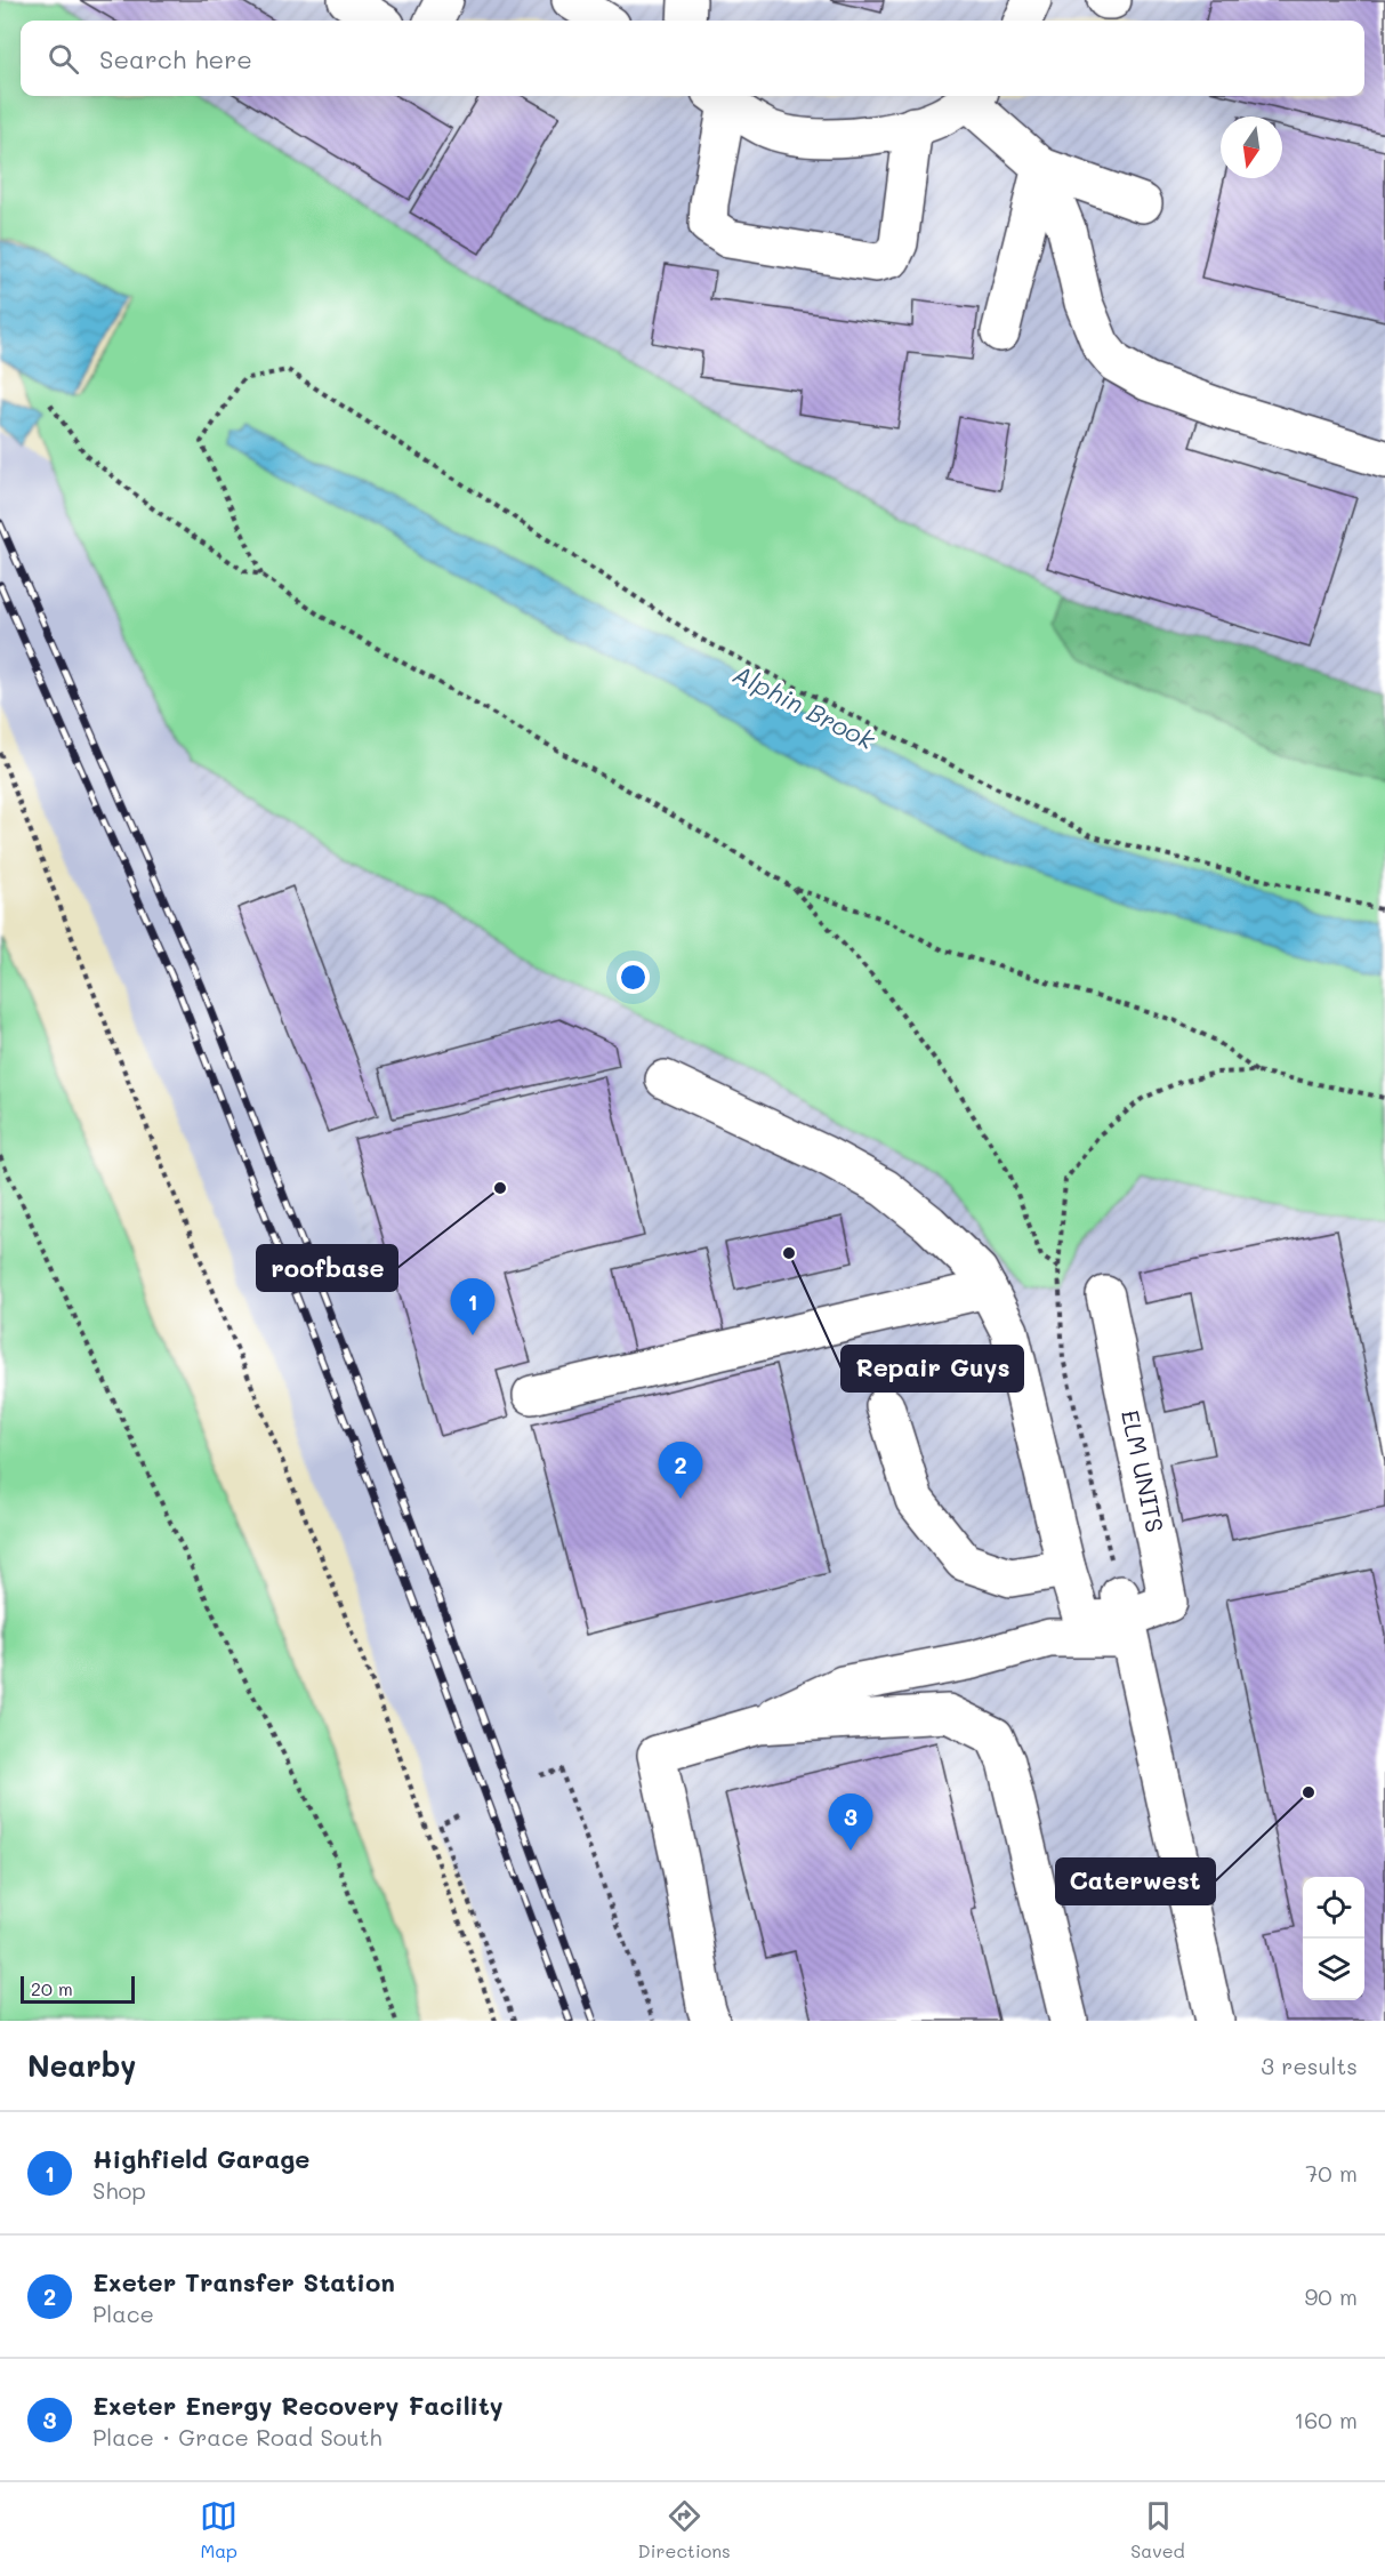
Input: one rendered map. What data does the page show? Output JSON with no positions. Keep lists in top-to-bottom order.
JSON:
{
  "streets": {
    "street": ["ELM UNITS"]
  },
  "water": ["Alphin Brook"],
  "places": ["roofbase", "Repair Guys", "Caterwest"],
  "scale_bar": "20 m",
  "north": "bottom",
  "page": {
    "search": "Search here",
    "pins": ["1", "2", "3"],
    "scale": "20 m",
    "heading": ["Nearby", "3 results"],
    "list": [
      {
        "mark": "1",
        "name": "Highfield Garage",
        "note": "Shop",
        "value": "70 m"
      },
      {
        "mark": "2",
        "name": "Exeter Transfer Station",
        "note": "Place",
        "value": "90 m"
      },
      {
        "mark": "3",
        "name": "Exeter Energy Recovery Facility",
        "note": "Place · Grace Road South",
        "value": "160 m"
      }
    ],
    "nav": ["Map", "Directions", "Saved"]
  }
}
